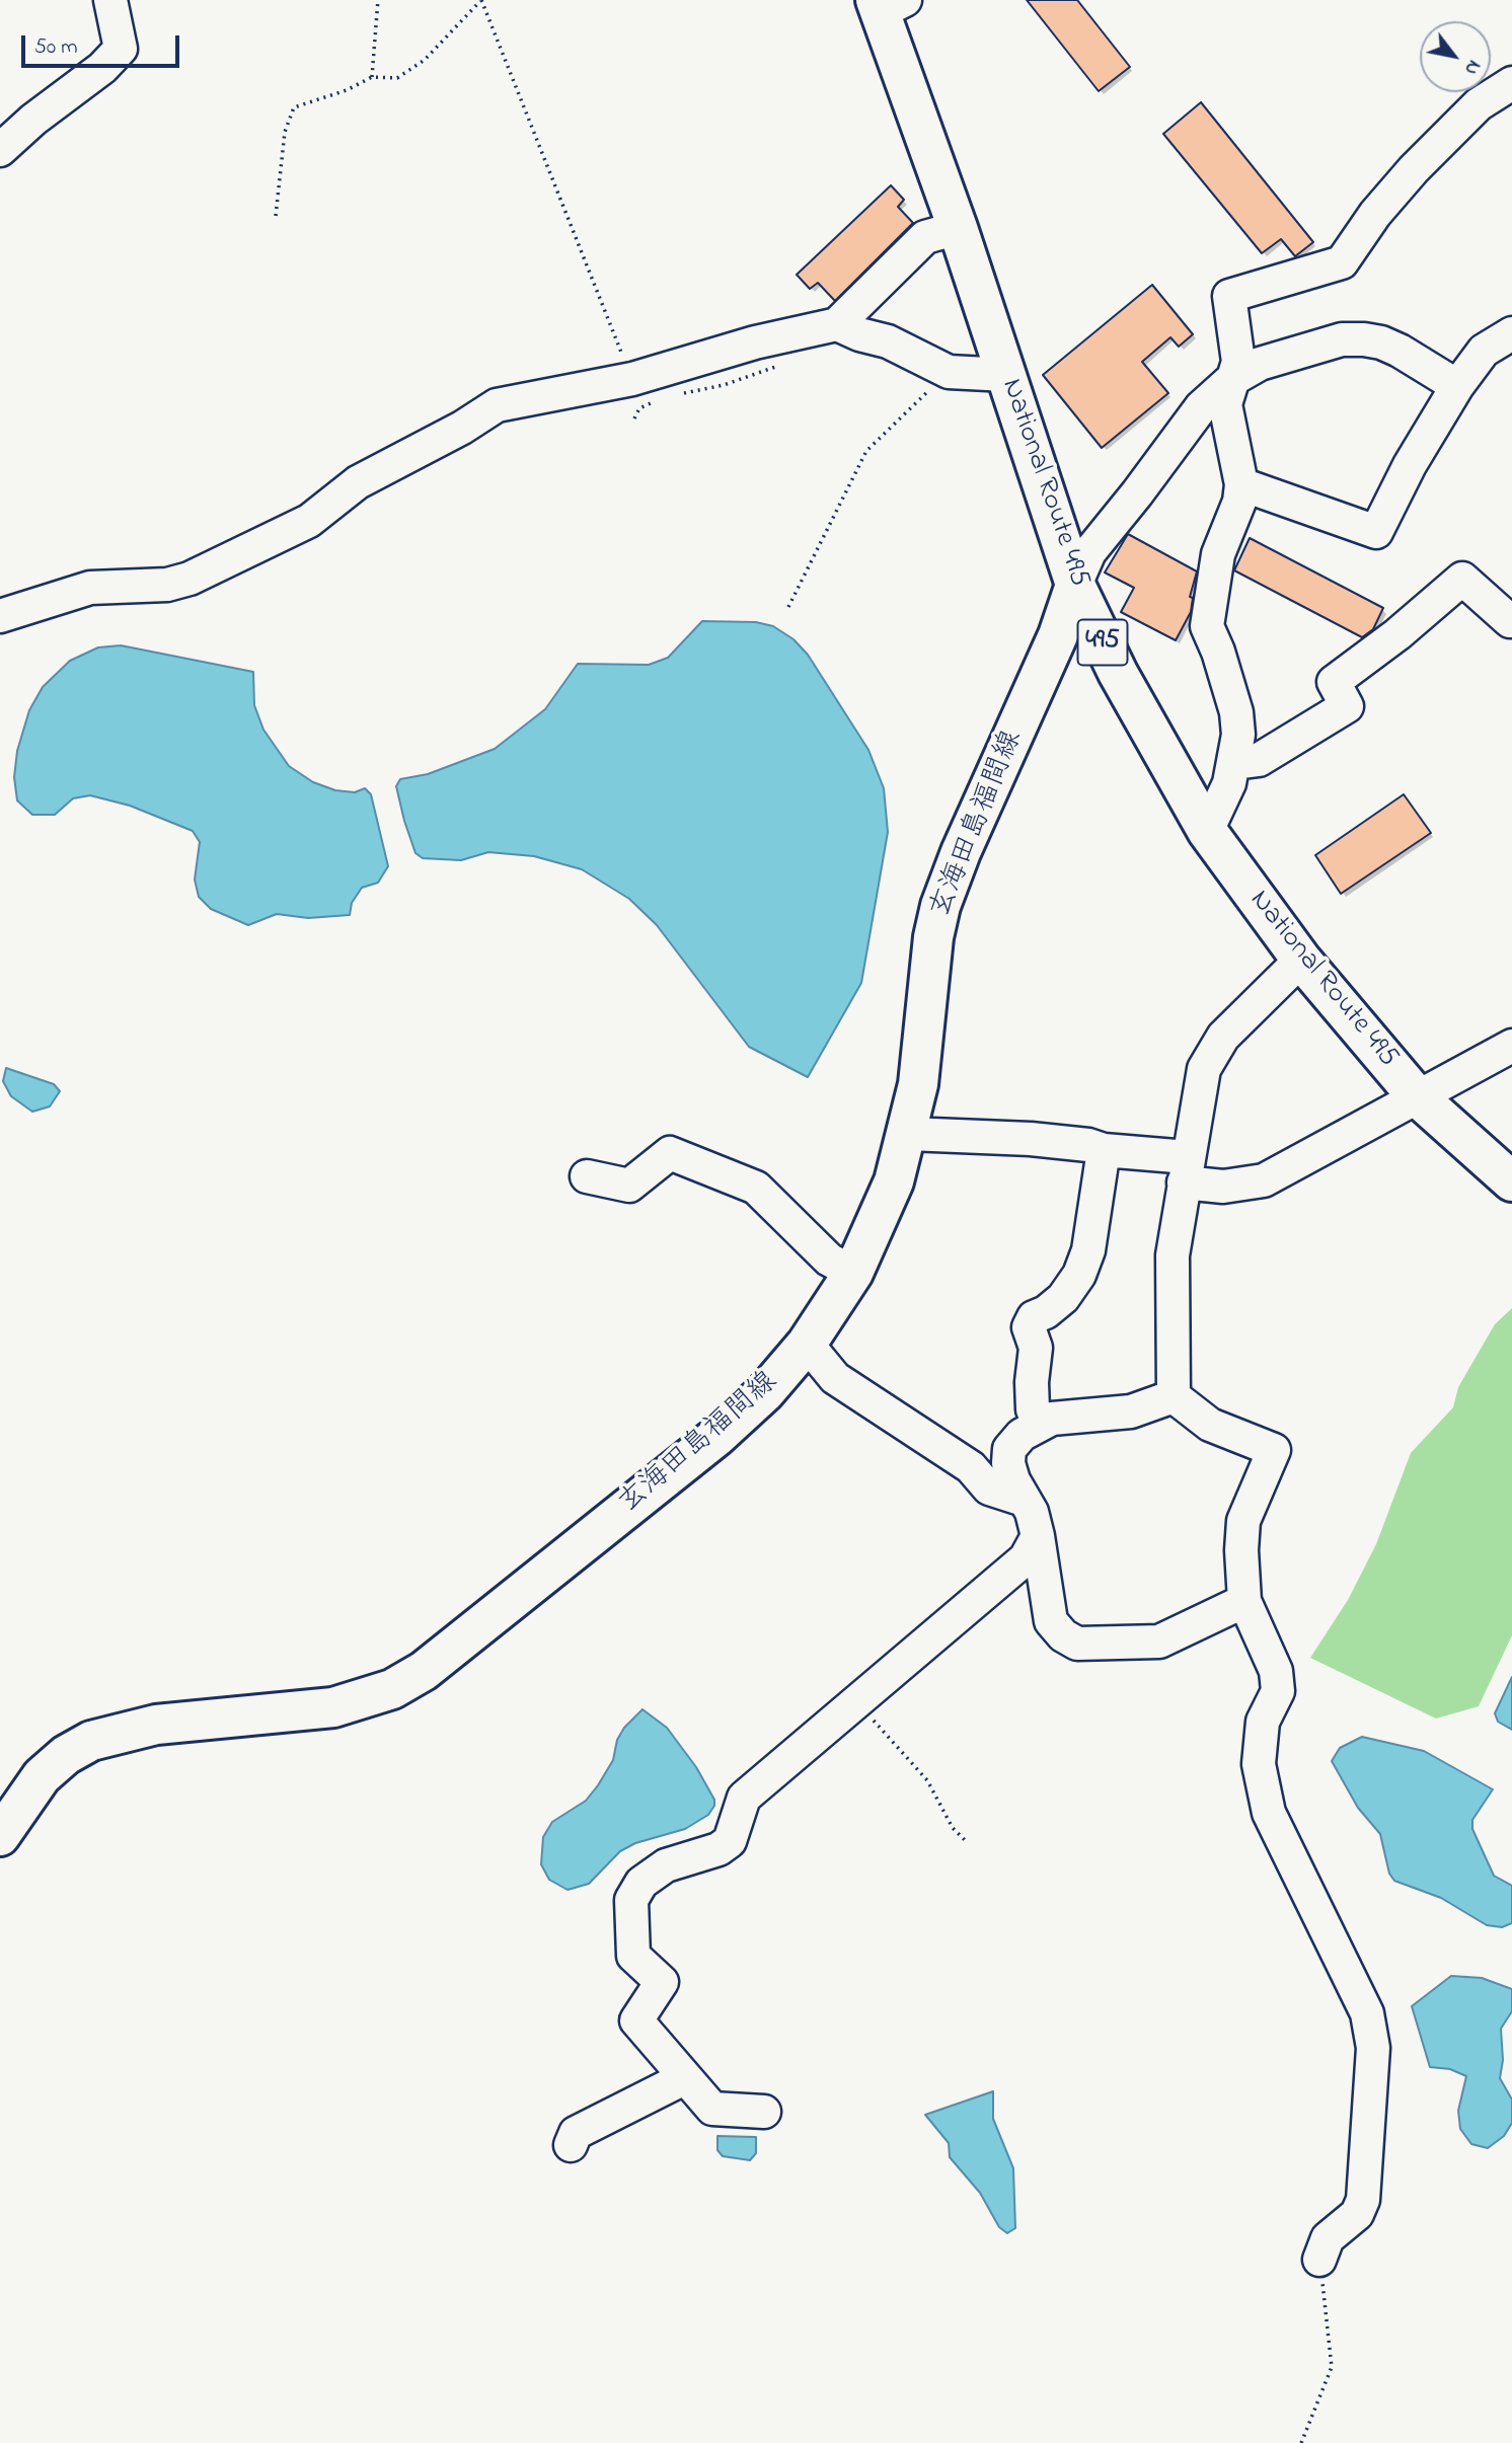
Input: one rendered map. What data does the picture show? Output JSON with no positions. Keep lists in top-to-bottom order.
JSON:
{
  "streets": {
    "main road": ["National Route 495", "495", "玄海田島福間線"]
  },
  "crossings": [
    ["National Route 495", "玄海田島福間線"]
  ],
  "scale_bar": "50 m",
  "north": "bottom right"
}
